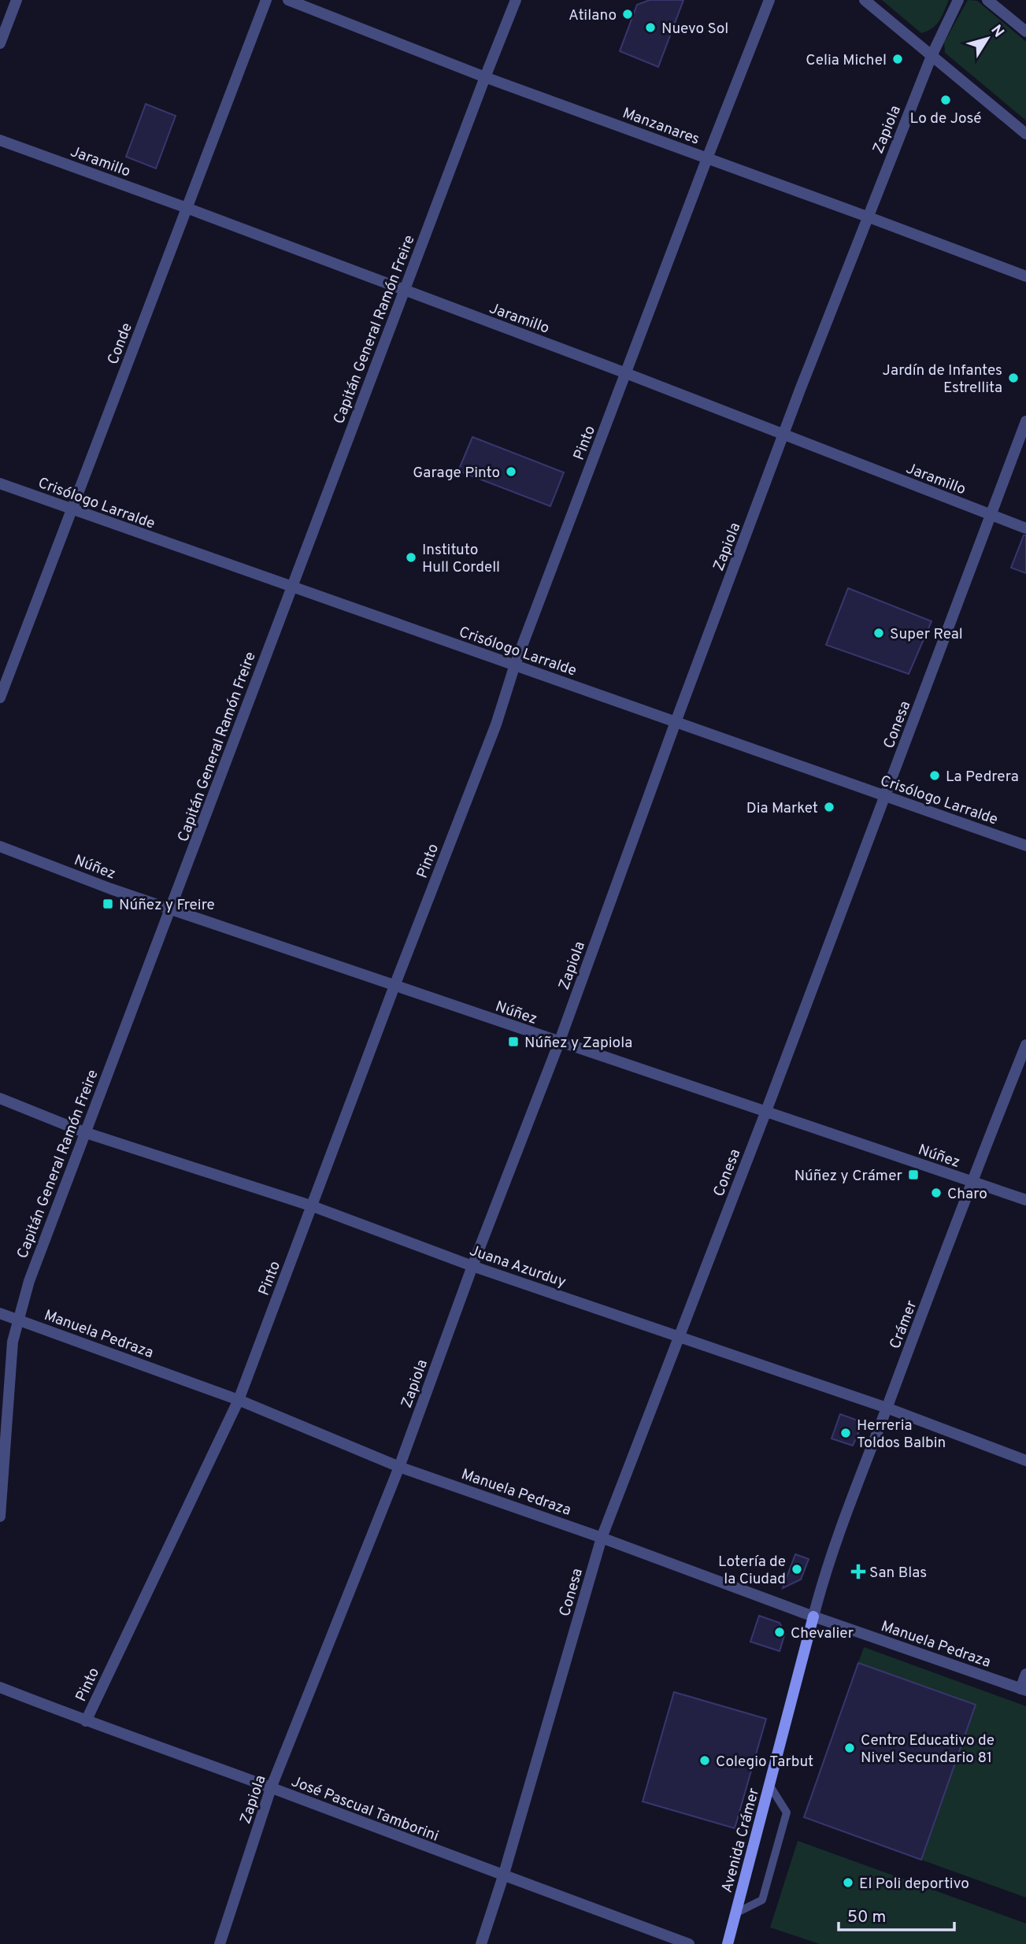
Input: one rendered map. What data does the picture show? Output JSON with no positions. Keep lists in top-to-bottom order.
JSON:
{
  "streets": {
    "main road": ["Avenida Crámer"],
    "street": [
      "Manzanares",
      "Zapiola",
      "Jaramillo",
      "Capitán General Ramón Freire",
      "Conde",
      "Pinto",
      "Crisólogo Larralde",
      "Conesa",
      "Núñez",
      "Juana Azurduy",
      "Crámer",
      "Manuela Pedraza",
      "José Pascual Tamborini"
    ]
  },
  "crossings": [
    ["Manzanares", "Zapiola"],
    ["Manzanares", "Capitán General Ramón Freire"],
    ["Manzanares", "Pinto"],
    ["Zapiola", "Jaramillo"],
    ["Zapiola", "Crisólogo Larralde"],
    ["Zapiola", "Núñez"],
    ["Zapiola", "Juana Azurduy"],
    ["Zapiola", "Manuela Pedraza"],
    ["Zapiola", "José Pascual Tamborini"],
    ["Jaramillo", "Capitán General Ramón Freire"],
    ["Jaramillo", "Conde"],
    ["Jaramillo", "Pinto"],
    ["Jaramillo", "Conesa"],
    ["Capitán General Ramón Freire", "Crisólogo Larralde"],
    ["Capitán General Ramón Freire", "Núñez"],
    ["Capitán General Ramón Freire", "Juana Azurduy"],
    ["Capitán General Ramón Freire", "Manuela Pedraza"],
    ["Conde", "Crisólogo Larralde"],
    ["Pinto", "Crisólogo Larralde"],
    ["Pinto", "Núñez"],
    ["Pinto", "Juana Azurduy"],
    ["Pinto", "Manuela Pedraza"],
    ["Pinto", "José Pascual Tamborini"],
    ["Crisólogo Larralde", "Conesa"],
    ["Conesa", "Núñez"],
    ["Conesa", "Juana Azurduy"],
    ["Conesa", "Manuela Pedraza"],
    ["Conesa", "José Pascual Tamborini"],
    ["Núñez", "Crámer"],
    ["Juana Azurduy", "Crámer"],
    ["Crámer", "Manuela Pedraza"],
    ["Crámer", "Avenida Crámer"],
    ["Manuela Pedraza", "Avenida Crámer"]
  ],
  "places": {
    "other": [
      "Atilano",
      "Nuevo Sol",
      "Celia Michel",
      "Lo de José",
      "Jardín de Infantes Estrellita",
      "Garage Pinto",
      "Instituto Hull Cordell",
      "Super Real",
      "La Pedrera",
      "Dia Market",
      "Charo",
      "Herreria Toldos Balbin",
      "Lotería de la Ciudad",
      "Chevalier",
      "Centro Educativo de Nivel Secundario 81",
      "Colegio Tarbut",
      "El Poli deportivo"
    ],
    "transit": ["Núñez y Freire", "Núñez y Zapiola", "Núñez y Crámer"],
    "health": ["San Blas"]
  },
  "scale_bar": "50 m",
  "north": "top right"
}
